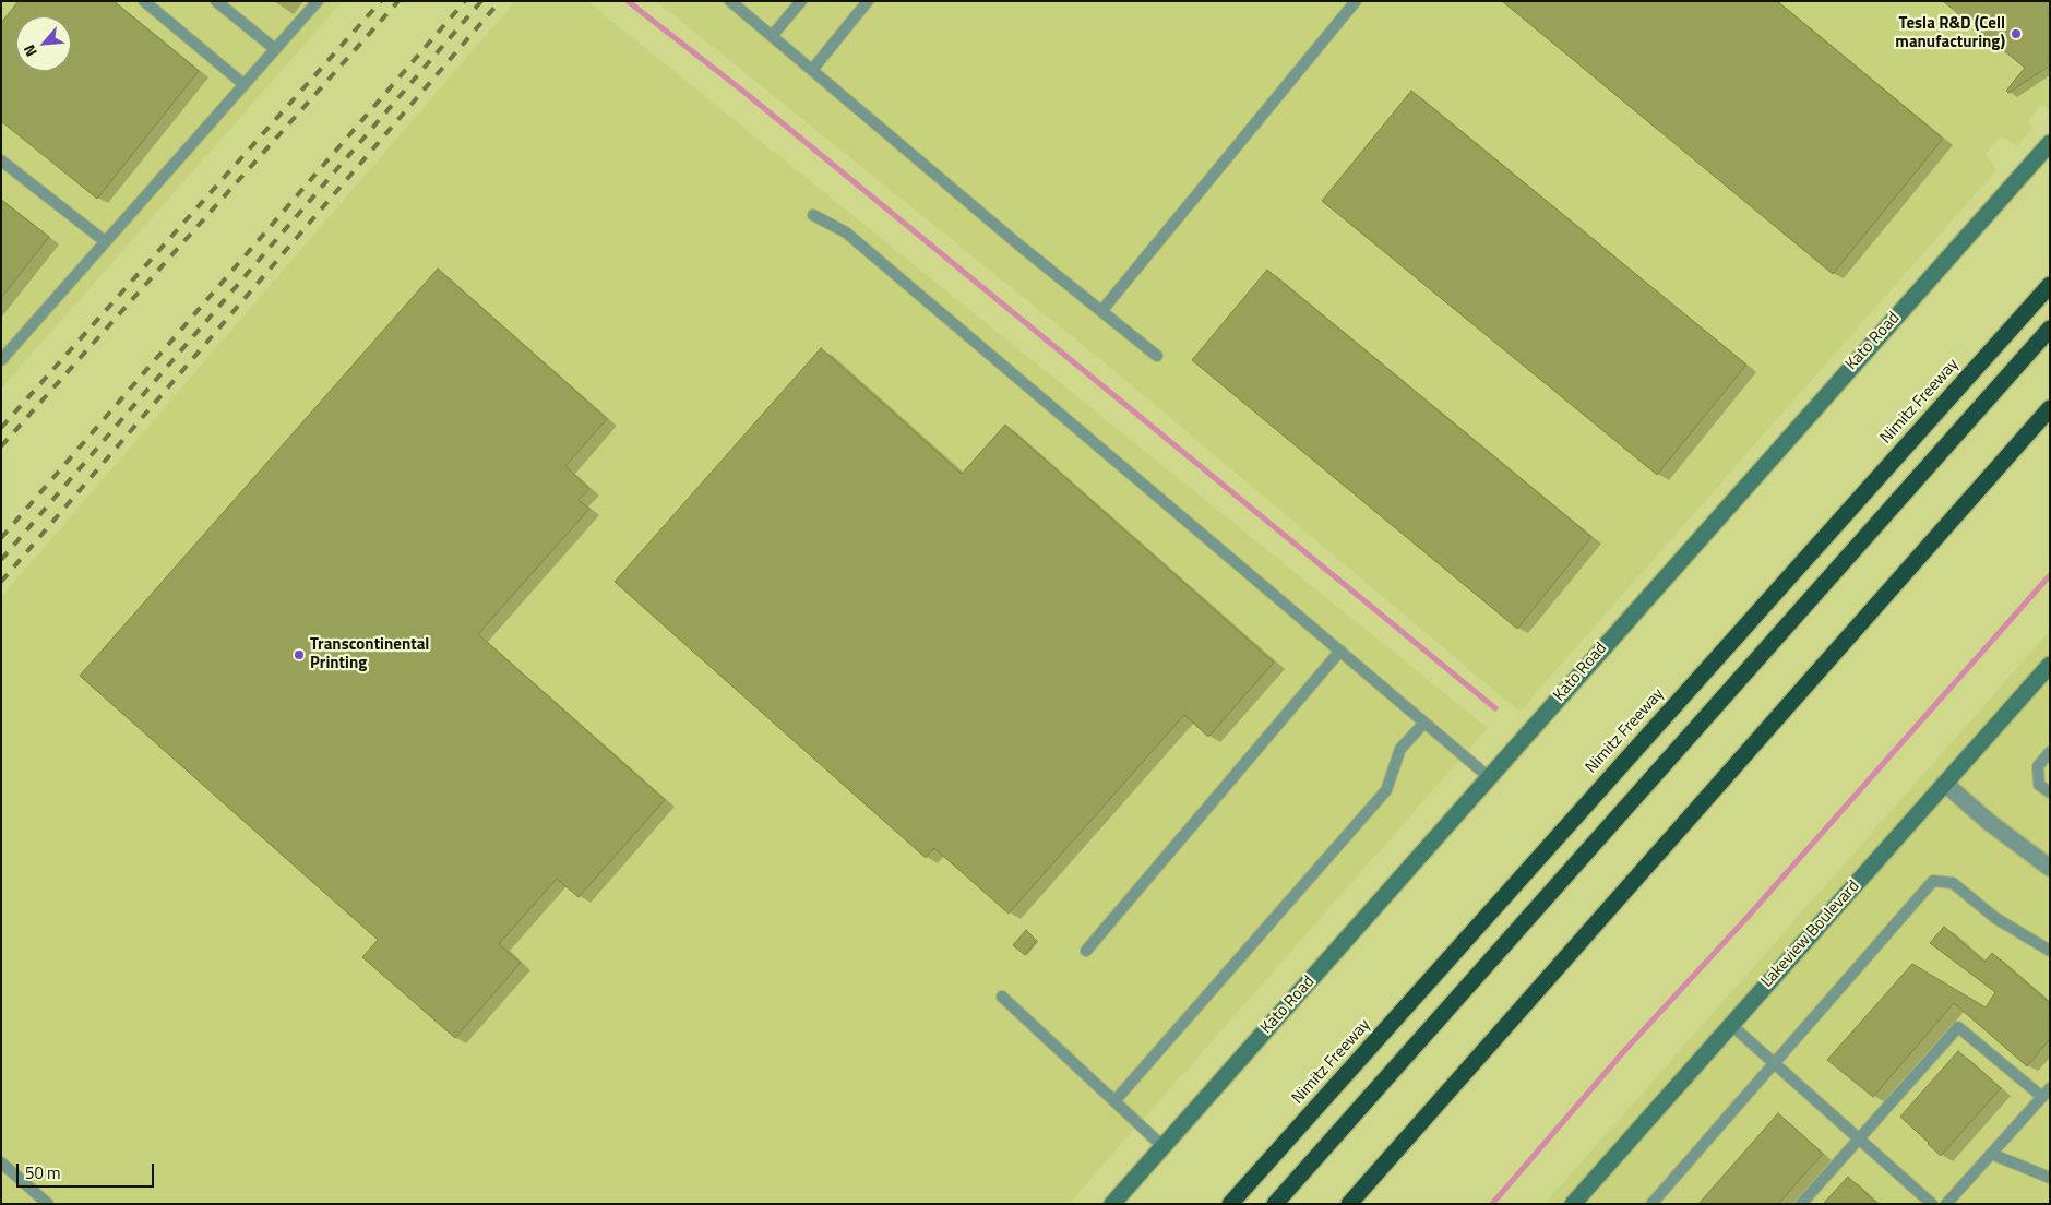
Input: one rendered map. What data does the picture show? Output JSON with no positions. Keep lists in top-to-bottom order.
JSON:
{
  "streets": {
    "highway": ["Nimitz Freeway"],
    "street": ["Kato Road", "Lakeview Boulevard"]
  },
  "places": ["Tesla R&D (Cell manufacturing)", "Transcontinental Printing"],
  "scale_bar": "50 m",
  "north": "bottom left"
}
